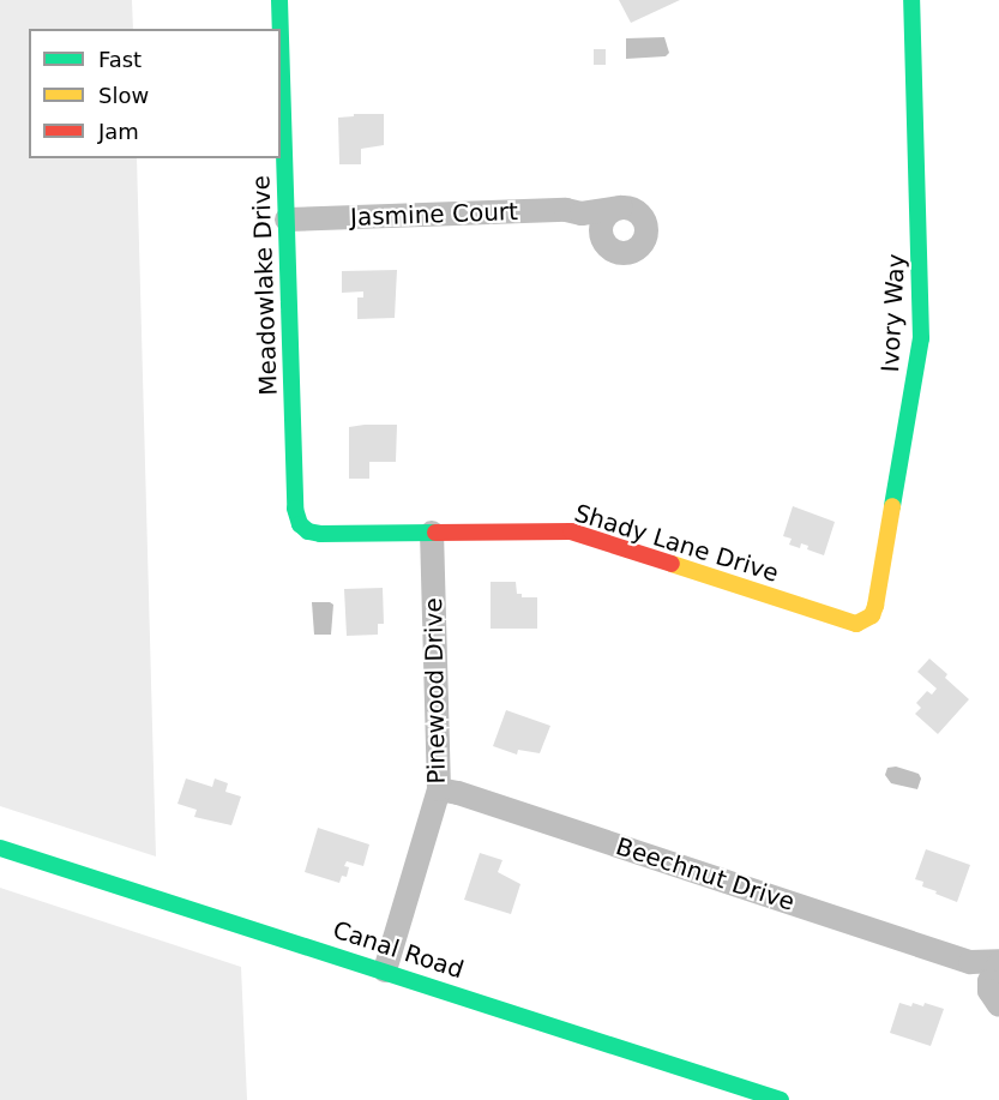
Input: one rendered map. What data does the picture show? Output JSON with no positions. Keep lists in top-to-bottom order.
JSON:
{
  "streets": {
    "street": [
      "Jasmine Court",
      "Meadowlake Drive",
      "Ivory Way",
      "Shady Lane Drive",
      "Pinewood Drive",
      "Beechnut Drive",
      "Canal Road"
    ]
  },
  "crossings": [
    ["Jasmine Court", "Meadowlake Drive"],
    ["Meadowlake Drive", "Shady Lane Drive"],
    ["Ivory Way", "Shady Lane Drive"],
    ["Shady Lane Drive", "Pinewood Drive"],
    ["Pinewood Drive", "Beechnut Drive"],
    ["Pinewood Drive", "Canal Road"]
  ],
  "legend": ["Fast", "Slow", "Jam"]
}
